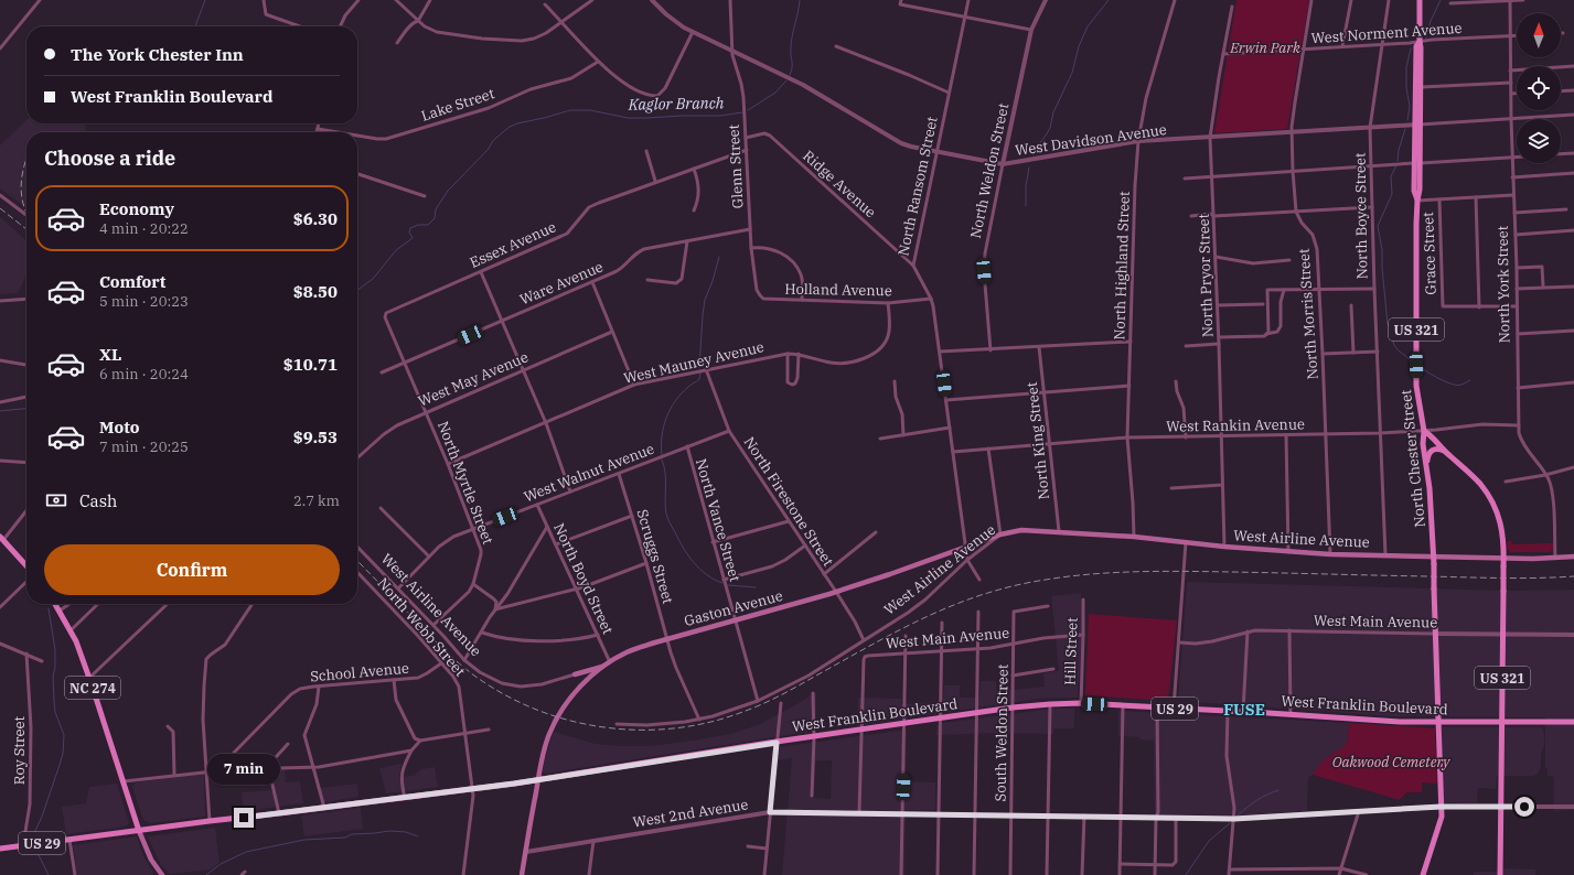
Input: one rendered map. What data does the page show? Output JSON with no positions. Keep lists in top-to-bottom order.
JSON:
{
  "streets": {
    "main road": [
      "US 321",
      "North Chester Street",
      "West Airline Avenue",
      "Gaston Avenue",
      "NC 274",
      "West Franklin Boulevard",
      "US 29"
    ],
    "street": [
      "West Norment Avenue",
      "Lake Street",
      "West Davidson Avenue",
      "Glenn Street",
      "North Weldon Street",
      "Ridge Avenue",
      "North Ransom Street",
      "North Boyce Street",
      "Essex Avenue",
      "Grace Street",
      "North Highland Street",
      "North Pryor Street",
      "Ware Avenue",
      "North York Street",
      "Holland Avenue",
      "North Morris Street",
      "West Mauney Avenue",
      "West May Avenue",
      "West Rankin Avenue",
      "North King Street",
      "West Walnut Avenue",
      "North Myrtle Street",
      "North Firestone Street",
      "North Vance Street",
      "Scruggs Street",
      "North Boyd Street",
      "West Main Avenue",
      "North Webb Street",
      "Hill Street",
      "School Avenue",
      "South Weldon Street",
      "Roy Street",
      "West 2nd Avenue"
    ]
  },
  "crossings": [
    ["West Norment Avenue", "North Boyce Street"],
    ["West Norment Avenue", "North Pryor Street"],
    ["West Norment Avenue", "North York Street"],
    ["West Norment Avenue", "North Chester Street"],
    ["West Davidson Avenue", "Glenn Street"],
    ["West Davidson Avenue", "North Weldon Street"],
    ["West Davidson Avenue", "North Ransom Street"],
    ["West Davidson Avenue", "North Boyce Street"],
    ["West Davidson Avenue", "North Highland Street"],
    ["West Davidson Avenue", "North Pryor Street"],
    ["West Davidson Avenue", "North York Street"],
    ["West Davidson Avenue", "North Chester Street"],
    ["Glenn Street", "Ridge Avenue"],
    ["Glenn Street", "Essex Avenue"],
    ["Glenn Street", "Ware Avenue"],
    ["Glenn Street", "Holland Avenue"],
    ["Ridge Avenue", "North Ransom Street"],
    ["North Ransom Street", "Holland Avenue"],
    ["North Ransom Street", "West Rankin Avenue"],
    ["North Ransom Street", "West Airline Avenue"],
    ["North Ransom Street", "Gaston Avenue"],
    ["North Boyce Street", "West Rankin Avenue"],
    ["North Boyce Street", "West Airline Avenue"],
    ["Essex Avenue", "North Myrtle Street"],
    ["North Highland Street", "West Rankin Avenue"],
    ["North Highland Street", "West Airline Avenue"],
    ["North Pryor Street", "West Rankin Avenue"],
    ["North Pryor Street", "West Airline Avenue"],
    ["Ware Avenue", "North Myrtle Street"],
    ["North York Street", "West Rankin Avenue"],
    ["North York Street", "West Airline Avenue"],
    ["Holland Avenue", "West Mauney Avenue"],
    ["North Morris Street", "West Rankin Avenue"],
    ["North Morris Street", "West Airline Avenue"],
    ["US 321", "West Rankin Avenue"],
    ["US 321", "North Chester Street"],
    ["US 321", "West Airline Avenue"],
    ["US 321", "West Main Avenue"],
    ["US 321", "West Franklin Boulevard"],
    ["US 321", "West 2nd Avenue"],
    ["West Mauney Avenue", "North Myrtle Street"],
    ["West Mauney Avenue", "North Firestone Street"],
    ["West May Avenue", "North Myrtle Street"],
    ["West Rankin Avenue", "North King Street"],
    ["West Rankin Avenue", "North Chester Street"],
    ["North King Street", "West Airline Avenue"],
    ["North Chester Street", "West Airline Avenue"],
    ["North Chester Street", "West Main Avenue"],
    ["West Walnut Avenue", "North Myrtle Street"],
    ["West Walnut Avenue", "North Firestone Street"],
    ["West Walnut Avenue", "North Vance Street"],
    ["West Walnut Avenue", "West Airline Avenue"],
    ["West Walnut Avenue", "Scruggs Street"],
    ["West Walnut Avenue", "North Boyd Street"],
    ["North Firestone Street", "West Airline Avenue"],
    ["North Firestone Street", "Gaston Avenue"],
    ["North Vance Street", "West Airline Avenue"],
    ["North Vance Street", "Gaston Avenue"],
    ["West Airline Avenue", "Scruggs Street"],
    ["West Airline Avenue", "Gaston Avenue"],
    ["Scruggs Street", "Gaston Avenue"],
    ["North Boyd Street", "Gaston Avenue"],
    ["Gaston Avenue", "West Franklin Boulevard"],
    ["Gaston Avenue", "West 2nd Avenue"],
    ["West Main Avenue", "Hill Street"],
    ["West Main Avenue", "West Franklin Boulevard"],
    ["West Main Avenue", "South Weldon Street"],
    ["North Webb Street", "School Avenue"],
    ["North Webb Street", "West Franklin Boulevard"],
    ["Hill Street", "West Franklin Boulevard"],
    ["NC 274", "West Franklin Boulevard"],
    ["West Franklin Boulevard", "South Weldon Street"],
    ["West Franklin Boulevard", "Roy Street"],
    ["South Weldon Street", "West 2nd Avenue"]
  ],
  "districts": ["FUSE"],
  "water": ["Kaglor Branch"],
  "parks": ["Erwin Park", "Oakwood Cemetery"],
  "north": "top",
  "page": {
    "banner": ["The York Chester Inn", "West Franklin Boulevard"],
    "heading": "Choose a ride",
    "list": [
      {
        "name": "Economy",
        "note": "4 min · 20:22",
        "value": "$6.30"
      },
      {
        "name": "Comfort",
        "note": "5 min · 20:23",
        "value": "$8.50"
      },
      {
        "name": "XL",
        "note": "6 min · 20:24",
        "value": "$10.71"
      },
      {
        "name": "Moto",
        "note": "7 min · 20:25",
        "value": "$9.53"
      }
    ],
    "pay": ["Cash", "2.7 km"],
    "buttons": "Confirm",
    "bubble": "7 min"
  }
}
